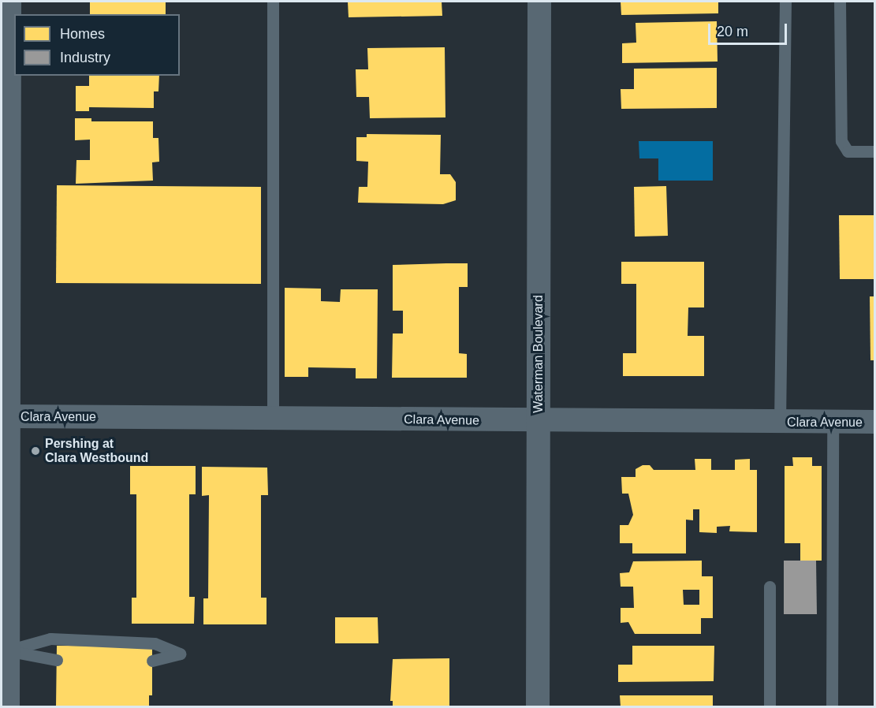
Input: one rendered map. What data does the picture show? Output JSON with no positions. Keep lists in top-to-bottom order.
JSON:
{
  "streets": {
    "street": ["Waterman Boulevard", "Clara Avenue"]
  },
  "crossings": [
    ["Waterman Boulevard", "Clara Avenue"]
  ],
  "places": ["Pershing at Clara Westbound"],
  "legend": ["Homes", "Industry"],
  "scale_bar": "20 m"
}
